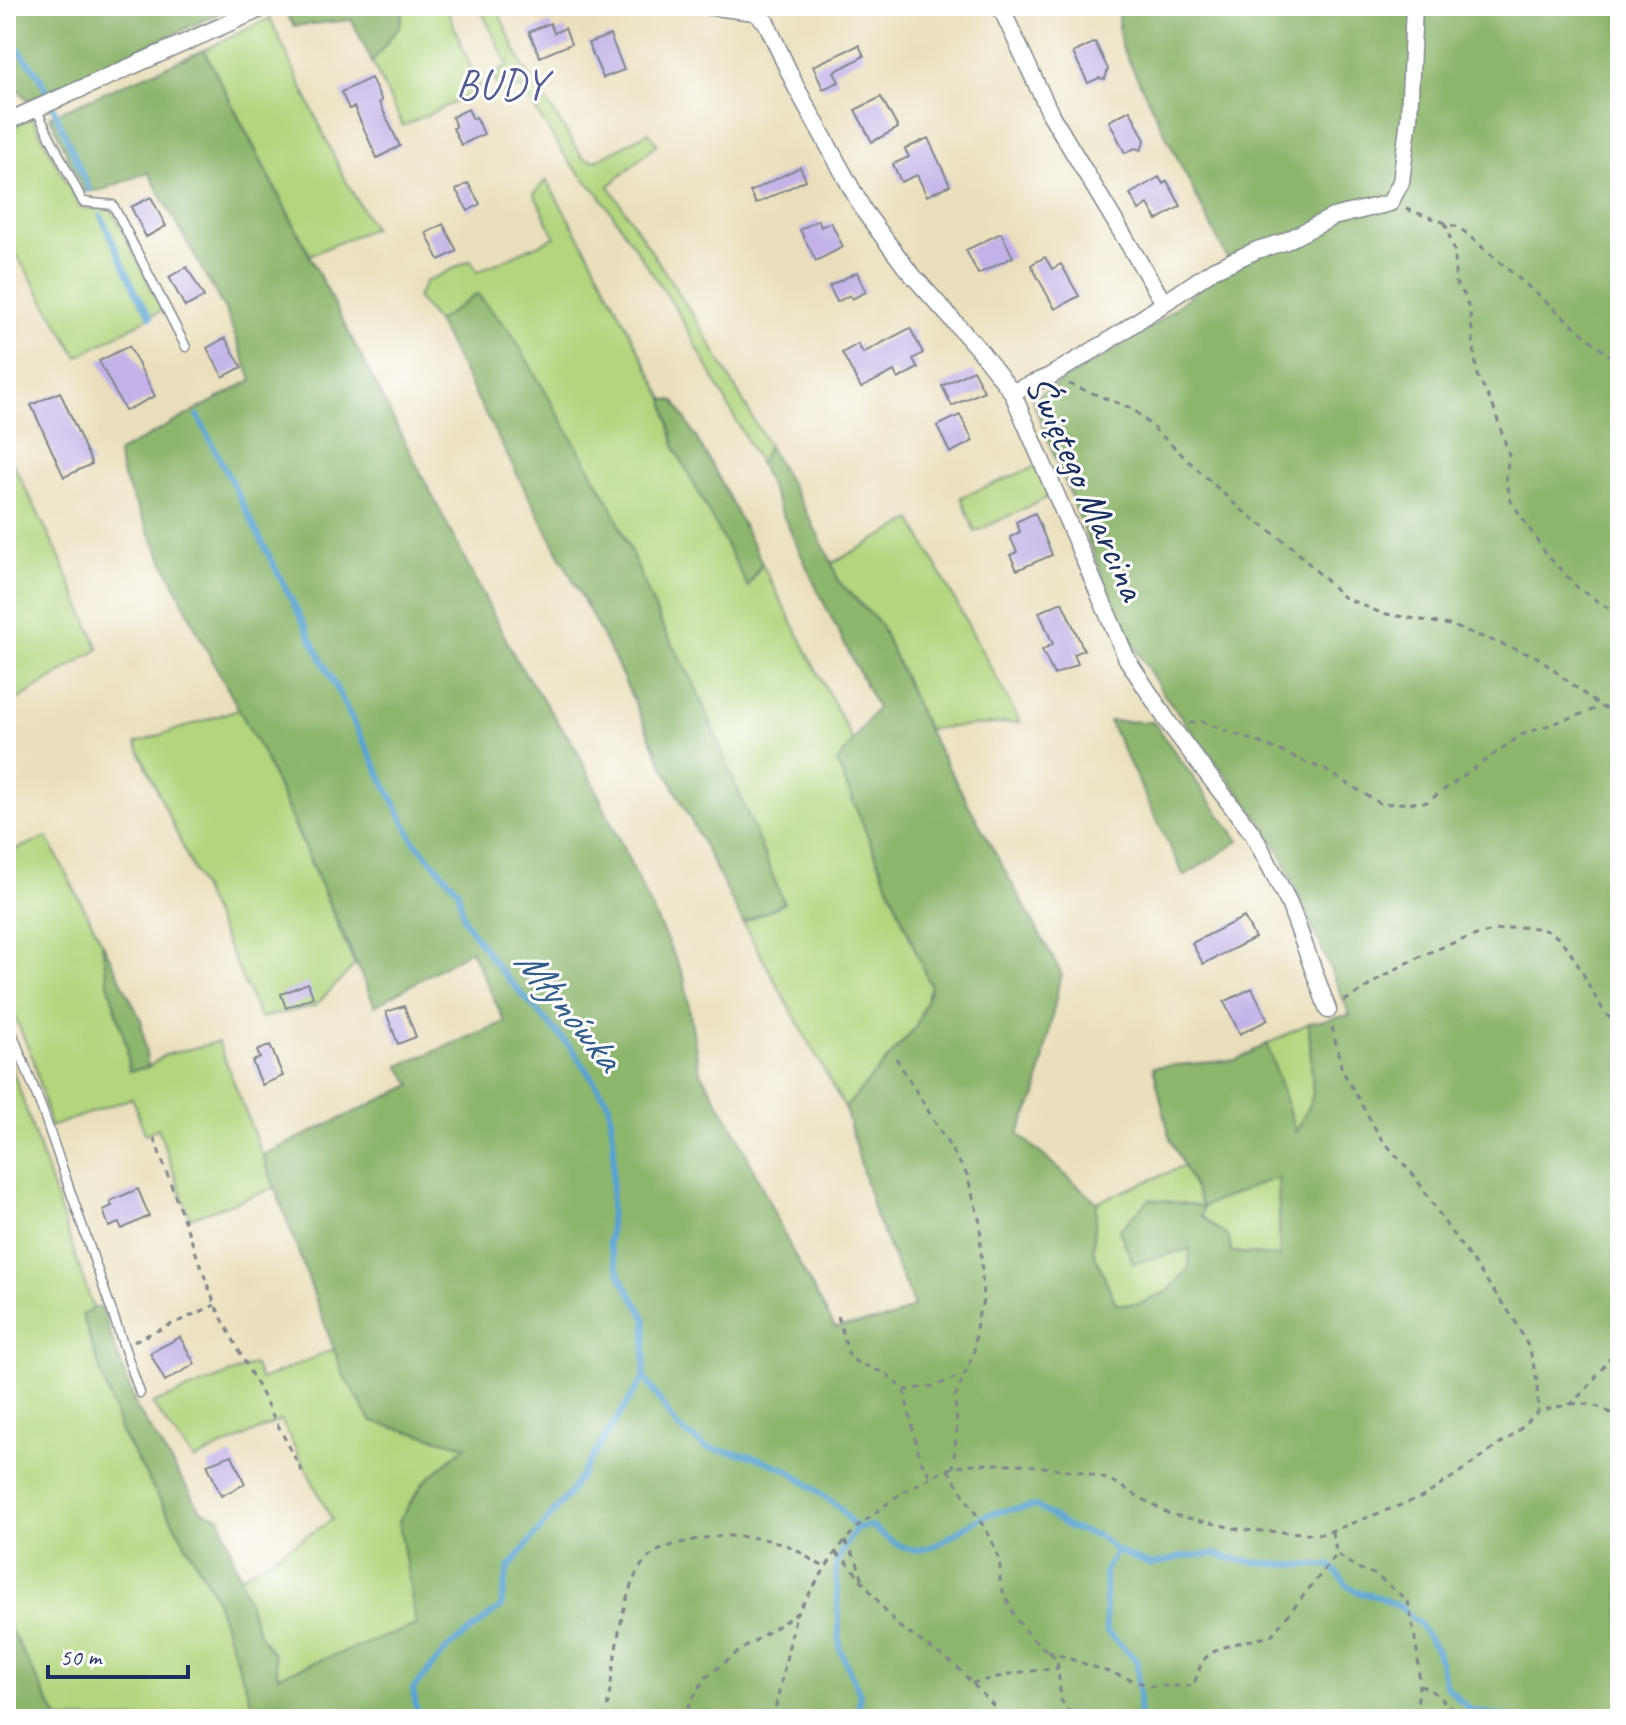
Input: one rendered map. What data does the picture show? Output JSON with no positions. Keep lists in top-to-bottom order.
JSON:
{
  "streets": {
    "street": ["Świętego Marcina"]
  },
  "districts": ["BUDY"],
  "water": ["Młynówka"],
  "scale_bar": "50 m"
}
